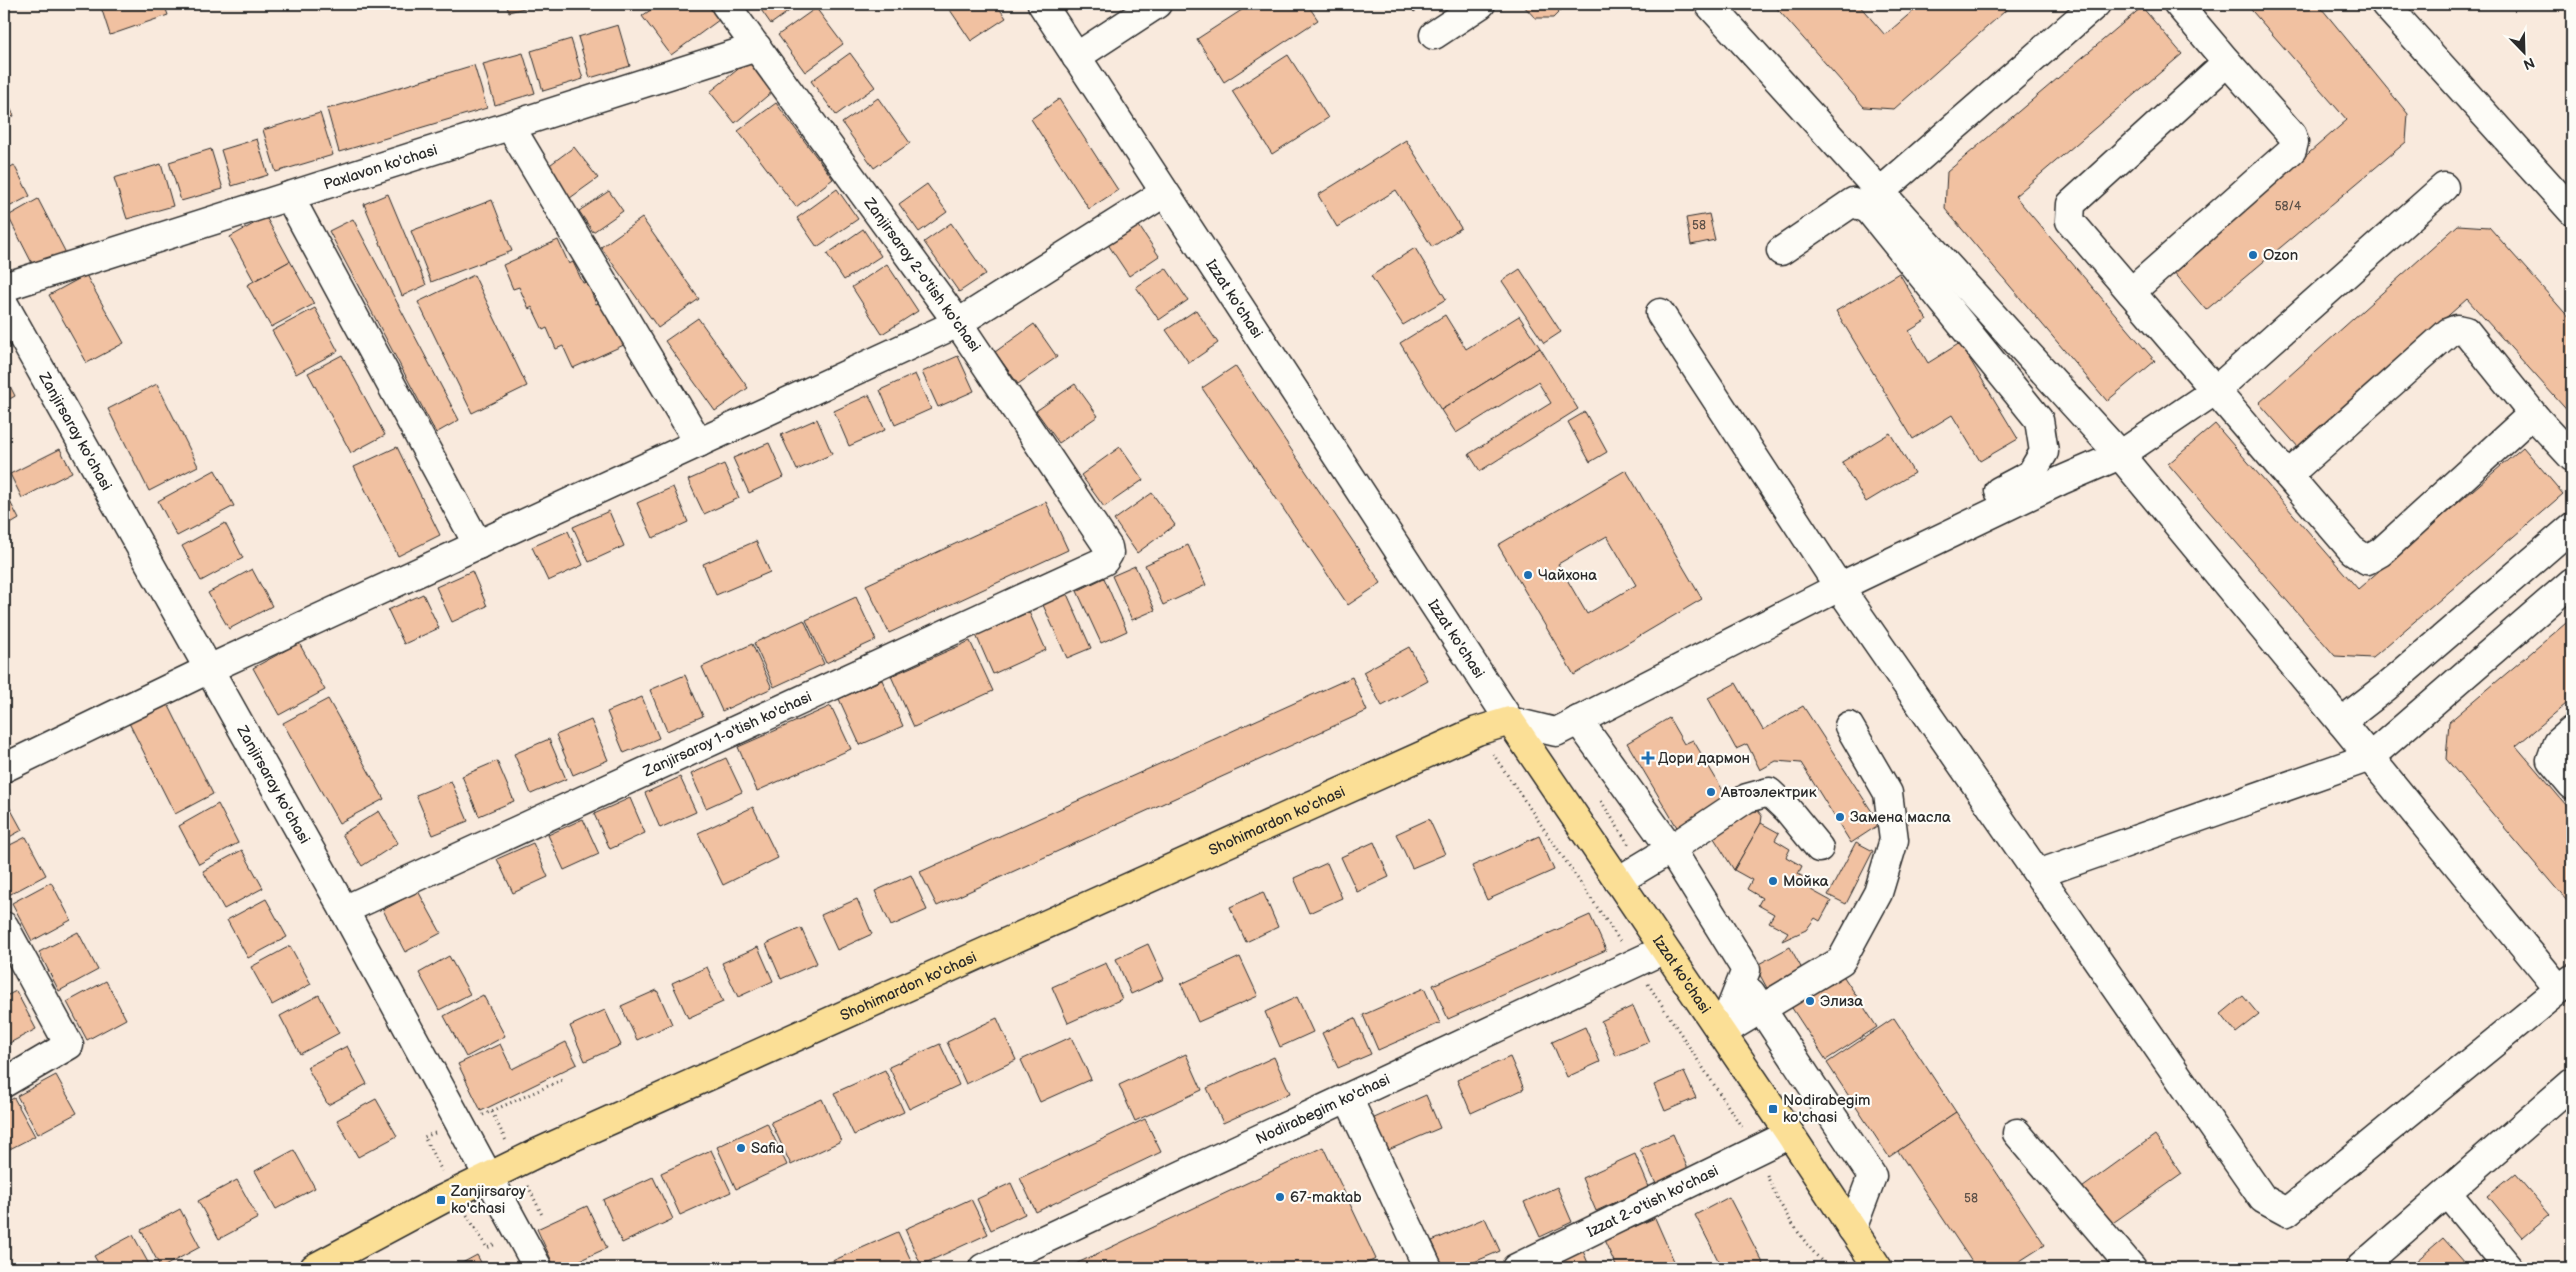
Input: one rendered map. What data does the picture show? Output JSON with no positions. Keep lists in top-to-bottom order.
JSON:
{
  "streets": {
    "main road": ["Izzat ko'chasi", "Shohimardon ko'chasi"],
    "street": [
      "Paxlavon ko'chasi",
      "Zanjirsaroy 2-o'tish ko'chasi",
      "Zanjirsaray ko'chasi",
      "Zanjirsaroy 1-o'tish ko'chasi",
      "Nodirabegim ko'chasi",
      "Izzat 2-o'tish ko'chasi"
    ]
  },
  "crossings": [
    ["Paxlavon ko'chasi", "Zanjirsaroy 2-o'tish ko'chasi"],
    ["Zanjirsaroy 2-o'tish ko'chasi", "Zanjirsaroy 1-o'tish ko'chasi"],
    ["Izzat ko'chasi", "Shohimardon ko'chasi"],
    ["Izzat ko'chasi", "Nodirabegim ko'chasi"],
    ["Izzat ko'chasi", "Izzat 2-o'tish ko'chasi"],
    ["Zanjirsaray ko'chasi", "Zanjirsaroy 1-o'tish ko'chasi"],
    ["Zanjirsaray ko'chasi", "Shohimardon ko'chasi"]
  ],
  "places": {
    "other": [
      "Ozon",
      "Чайхона",
      "Автоэлектрик",
      "Замена масла",
      "Мойка",
      "Элиза",
      "Safia",
      "67-maktab"
    ],
    "health": ["Дори дармон"],
    "transit": ["Nodirabegim ko'chasi", "Zanjirsaroy ko'chasi"]
  },
  "house_numbers": ["58/4", "58", "58"],
  "north": "bottom right"
}
